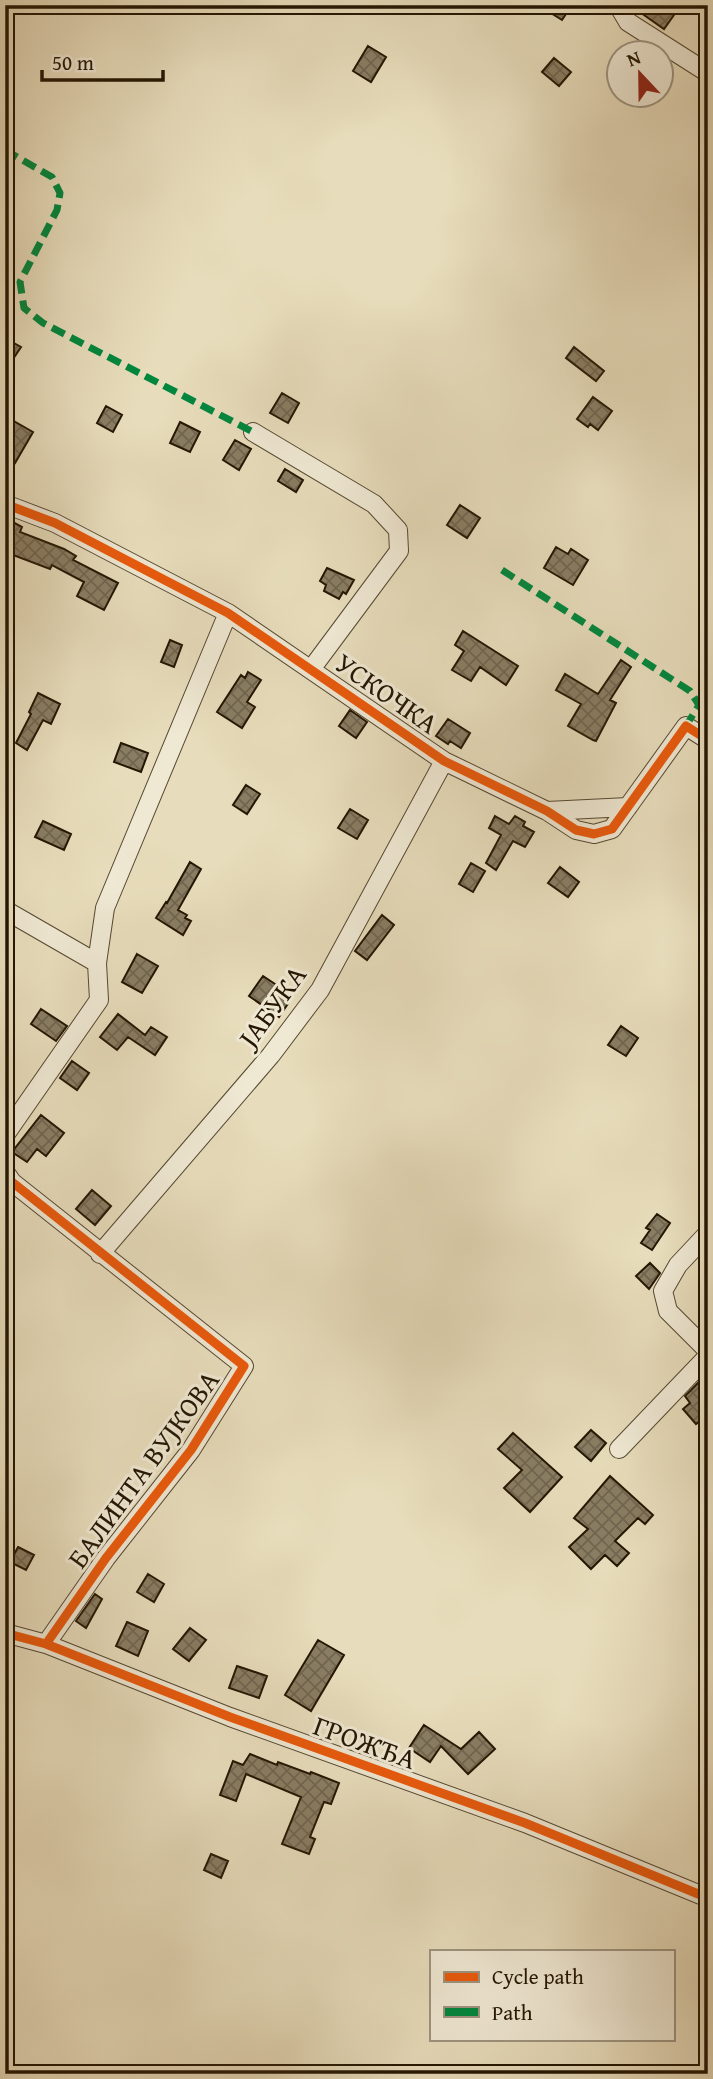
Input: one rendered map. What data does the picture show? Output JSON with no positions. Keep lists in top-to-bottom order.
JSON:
{
  "streets": {
    "street": [
      "УСКОЧКА",
      "ЈАБУКА",
      "БАЛИНТА ВУЈКОВА",
      "ГРОЖЂА"
    ]
  },
  "crossings": [
    ["УСКОЧКА", "ЈАБУКА"],
    ["ЈАБУКА", "БАЛИНТА ВУЈКОВА"],
    ["БАЛИНТА ВУЈКОВА", "ГРОЖЂА"]
  ],
  "legend": ["Cycle path", "Path"],
  "scale_bar": "50 m",
  "north": "top"
}
